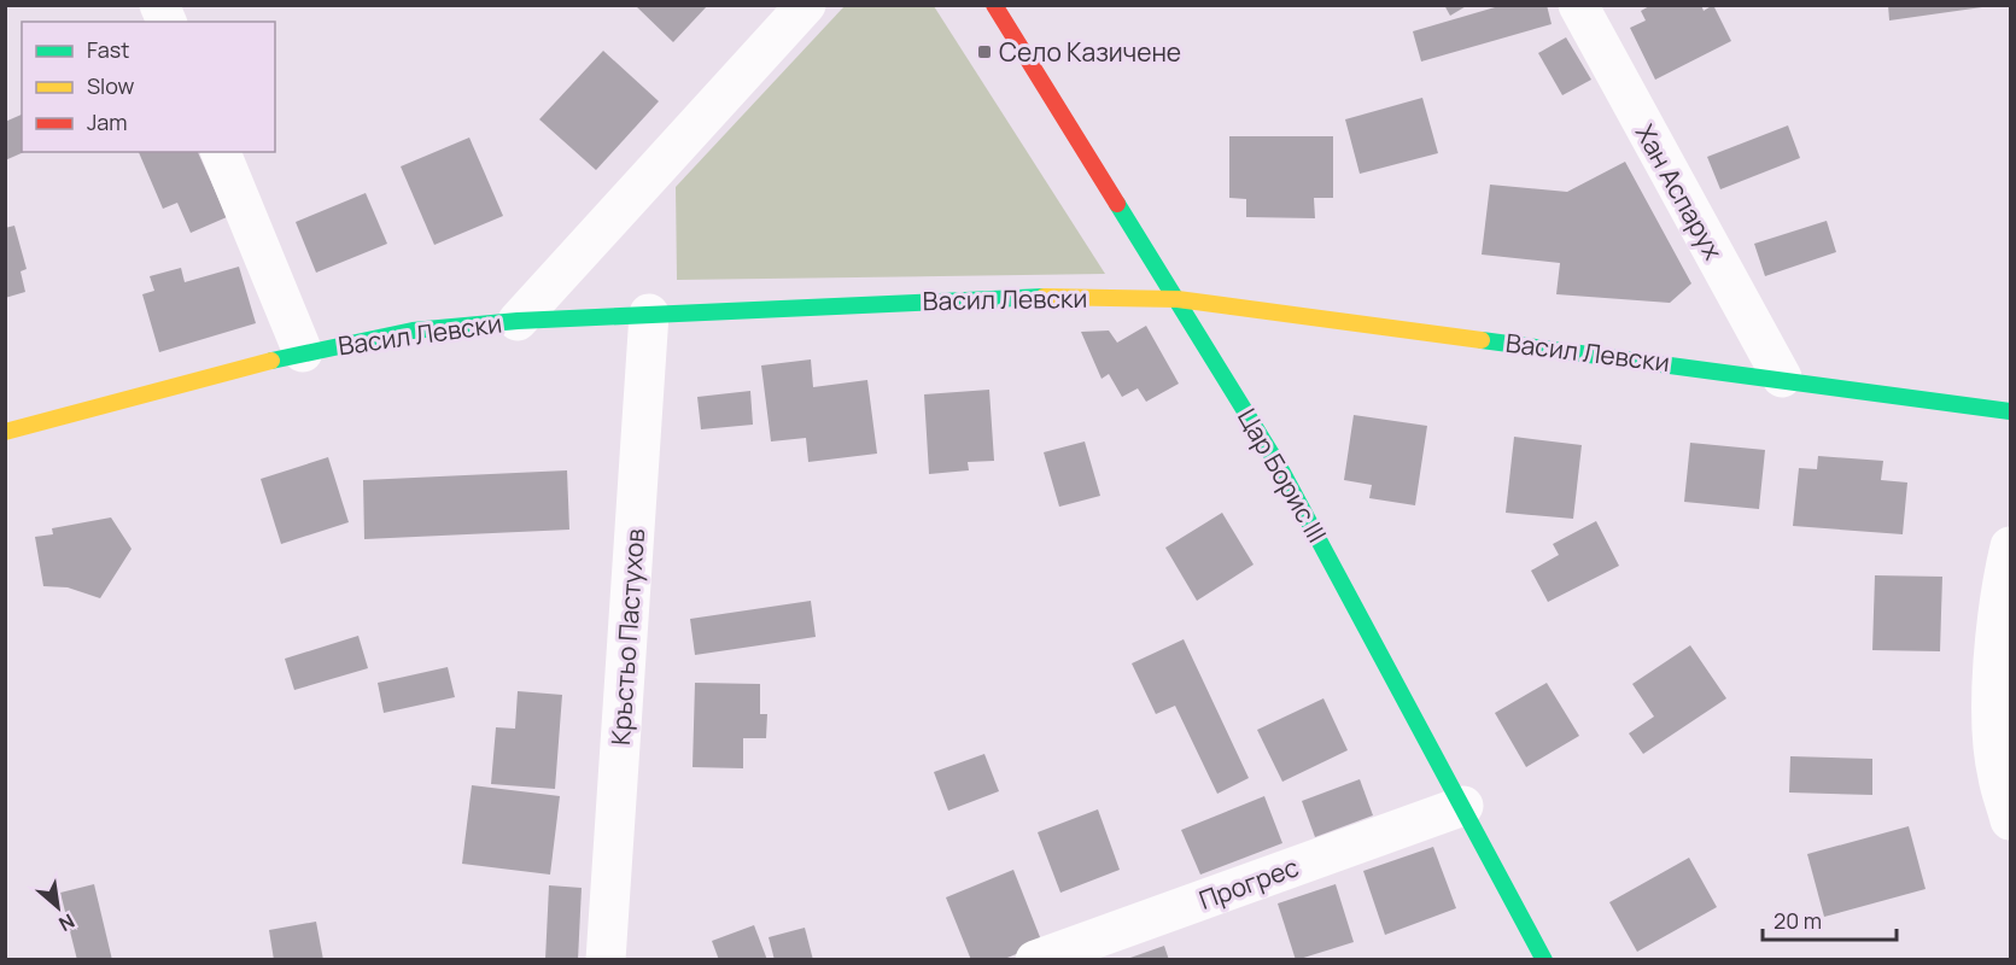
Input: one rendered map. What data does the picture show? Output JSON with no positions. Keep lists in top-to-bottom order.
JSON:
{
  "streets": {
    "street": [
      "Хан Аспарух",
      "Васил Левски",
      "Цар Борис III",
      "Кръстьо Пастухов",
      "Прогрес"
    ]
  },
  "crossings": [
    ["Хан Аспарух", "Васил Левски"],
    ["Васил Левски", "Цар Борис III"],
    ["Васил Левски", "Кръстьо Пастухов"],
    ["Цар Борис III", "Прогрес"]
  ],
  "places": {
    "transit": ["Село Казичене"]
  },
  "legend": ["Fast", "Slow", "Jam"],
  "scale_bar": "20 m",
  "north": "bottom right"
}
